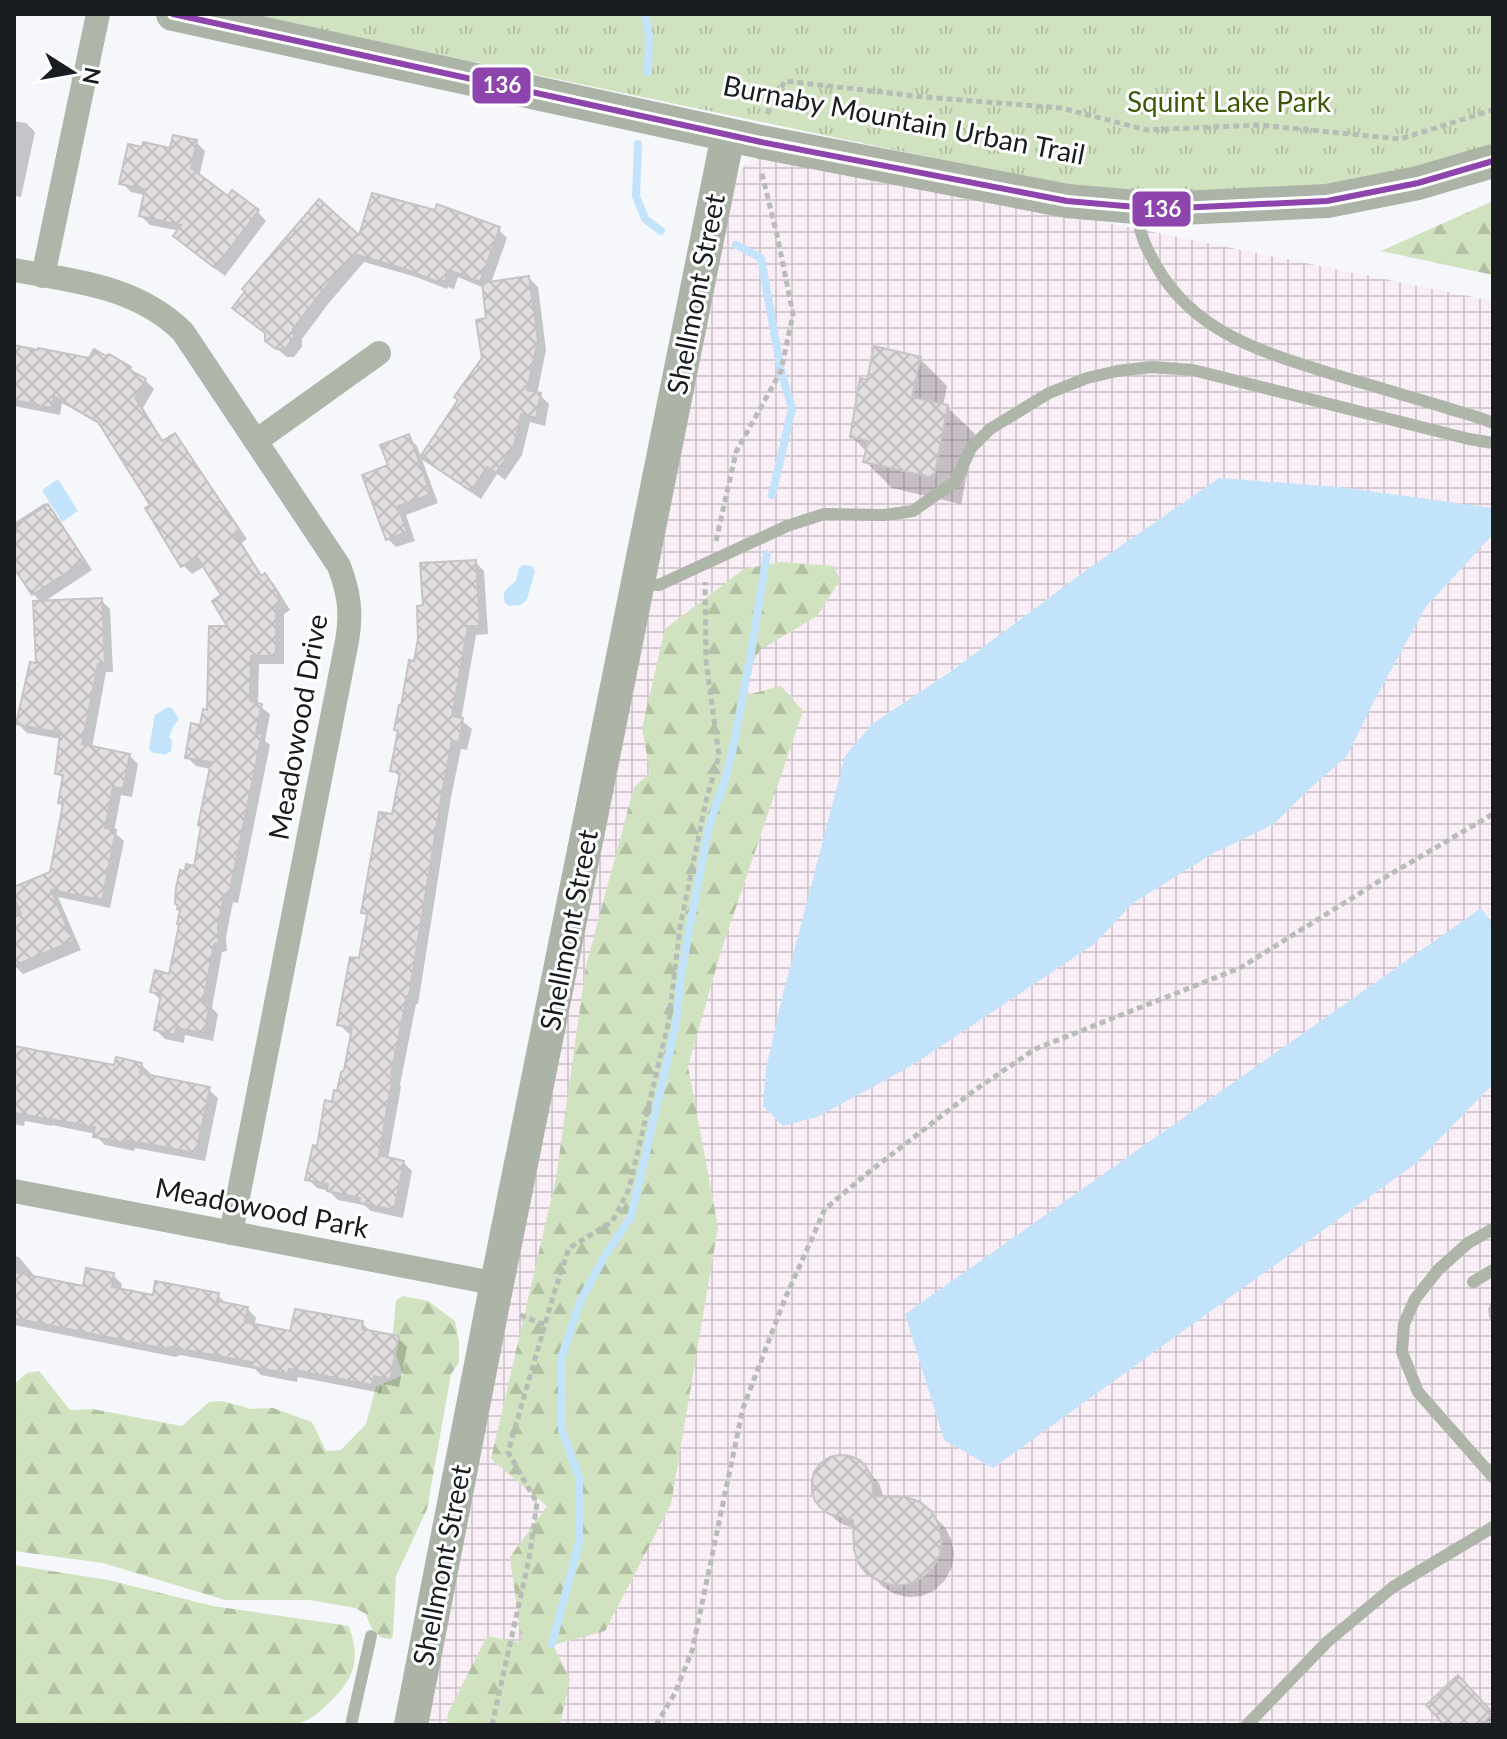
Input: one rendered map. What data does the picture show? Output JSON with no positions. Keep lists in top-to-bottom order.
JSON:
{
  "streets": {
    "street": ["Shellmont Street", "Meadowood Drive", "Meadowood Park"],
    "path": ["Burnaby Mountain Urban Trail"]
  },
  "crossings": [
    ["Shellmont Street", "Meadowood Park"],
    ["Meadowood Drive", "Meadowood Park"]
  ],
  "parks": ["Squint Lake Park"],
  "lines": ["transit line 136"],
  "north": "right"
}
